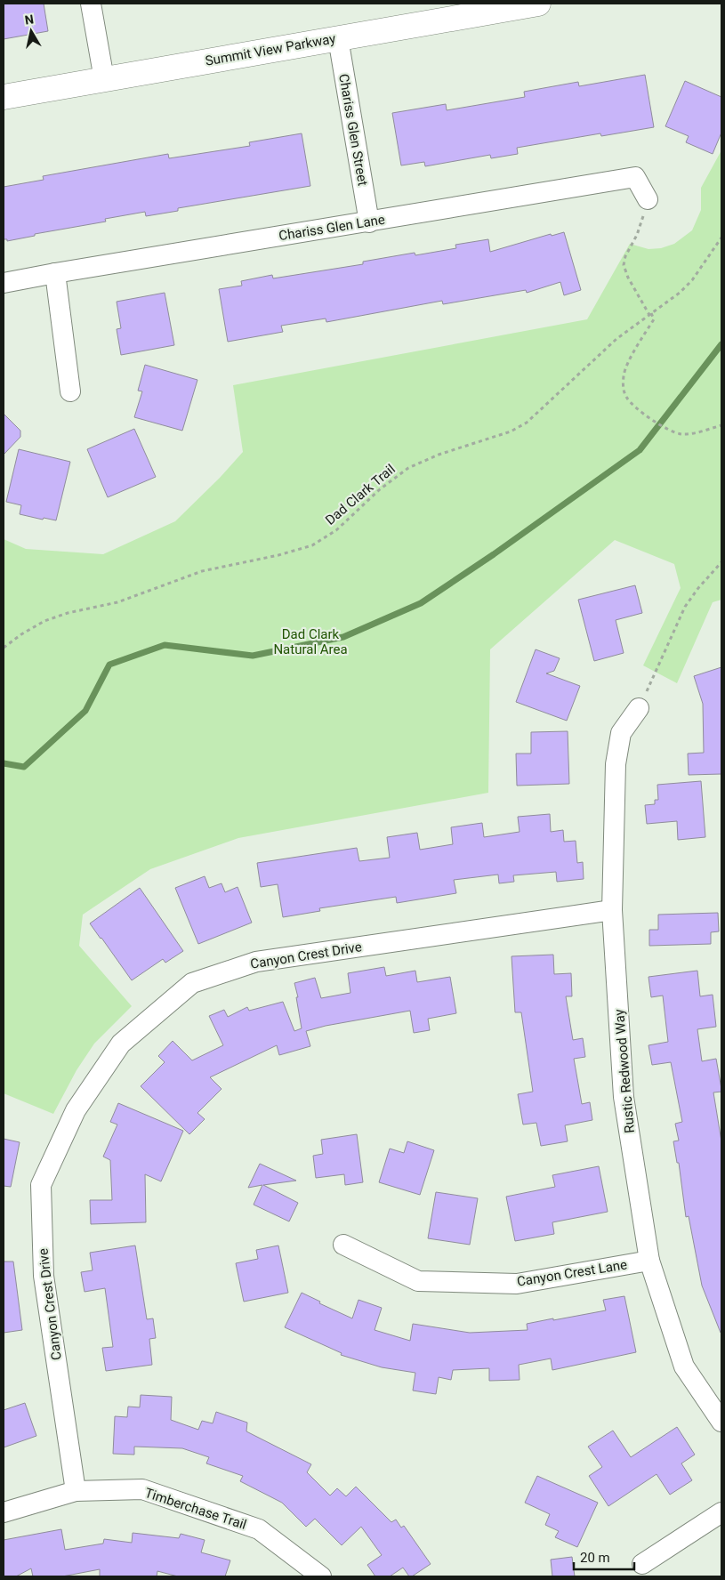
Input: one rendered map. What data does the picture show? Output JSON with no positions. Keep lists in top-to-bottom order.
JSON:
{
  "streets": {
    "street": [
      "Summit View Parkway",
      "Chariss Glen Street",
      "Chariss Glen Lane",
      "Canyon Crest Drive",
      "Rustic Redwood Way",
      "Canyon Crest Lane",
      "Timberchase Trail"
    ],
    "path": ["Dad Clark Trail"]
  },
  "crossings": [
    ["Summit View Parkway", "Chariss Glen Street"],
    ["Chariss Glen Street", "Chariss Glen Lane"],
    ["Canyon Crest Drive", "Rustic Redwood Way"],
    ["Canyon Crest Drive", "Timberchase Trail"],
    ["Rustic Redwood Way", "Canyon Crest Lane"]
  ],
  "parks": ["Dad Clark Natural Area"],
  "scale_bar": "20 m",
  "north": "top"
}
